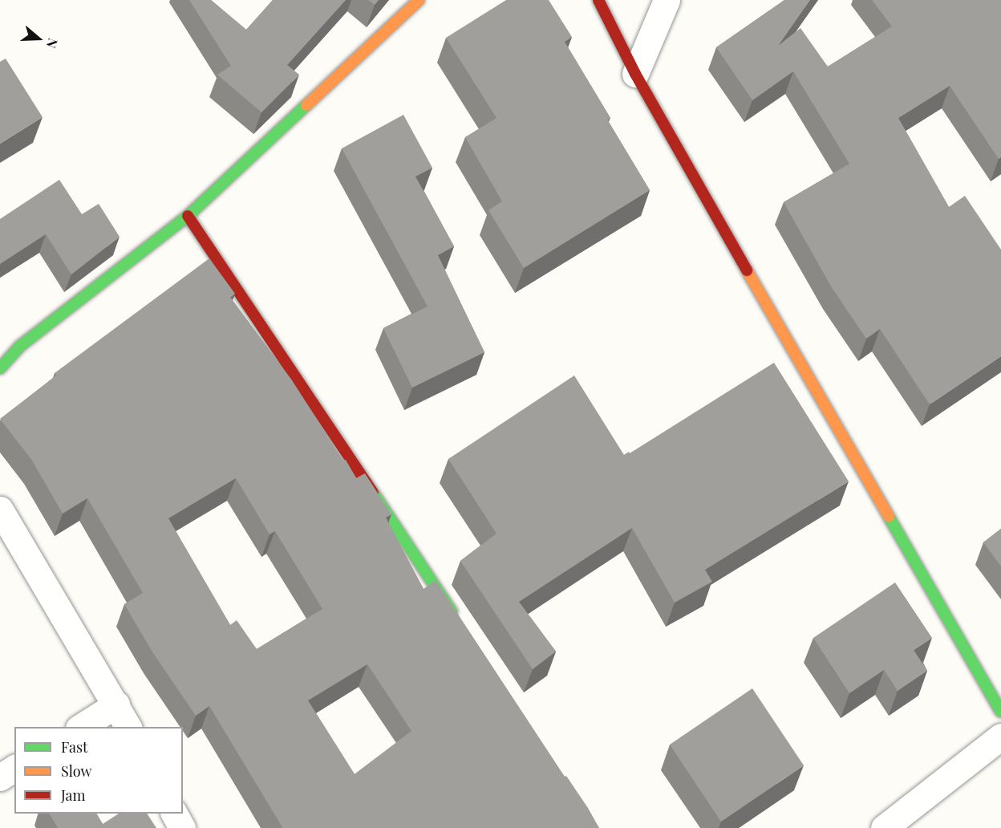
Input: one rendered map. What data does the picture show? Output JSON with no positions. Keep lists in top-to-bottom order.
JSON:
{
  "legend": ["Fast", "Slow", "Jam"],
  "north": "right"
}
